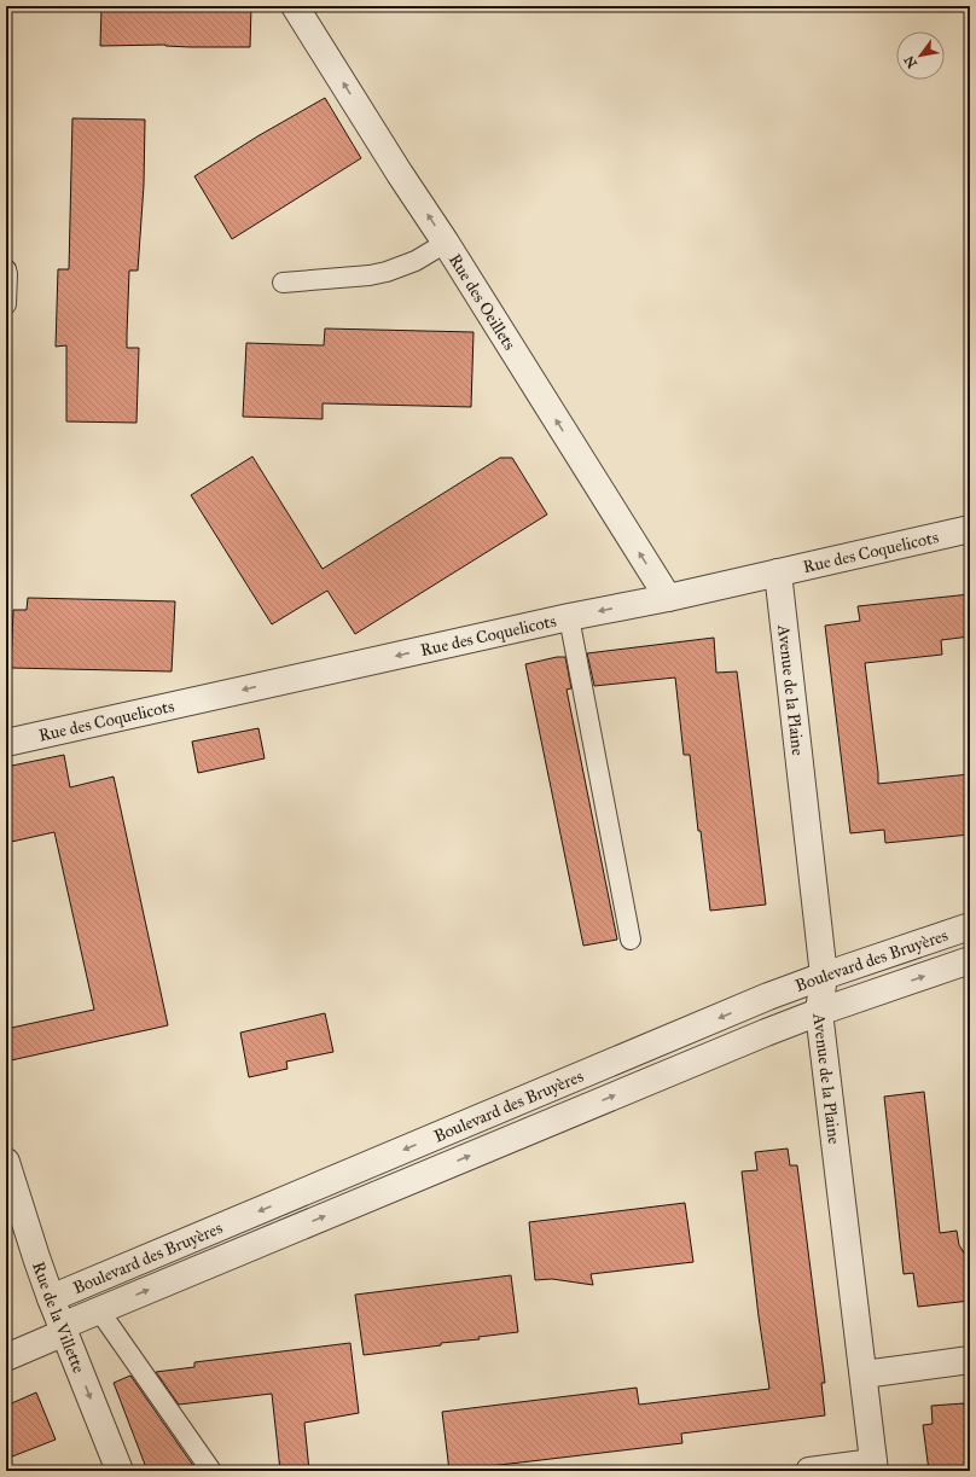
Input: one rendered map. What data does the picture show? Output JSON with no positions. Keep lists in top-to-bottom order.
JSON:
{
  "streets": {
    "street": [
      "Rue des Oeillets",
      "Rue des Coquelicots",
      "Avenue de la Plaine",
      "Boulevard des Bruyères",
      "Rue de la Villette"
    ]
  },
  "crossings": [
    ["Rue des Oeillets", "Rue des Coquelicots"],
    ["Rue des Coquelicots", "Avenue de la Plaine"],
    ["Avenue de la Plaine", "Boulevard des Bruyères"],
    ["Boulevard des Bruyères", "Rue de la Villette"]
  ],
  "one_way": ["Rue des Oeillets", "Rue des Coquelicots", "Rue de la Villette"],
  "north": "bottom left"
}
